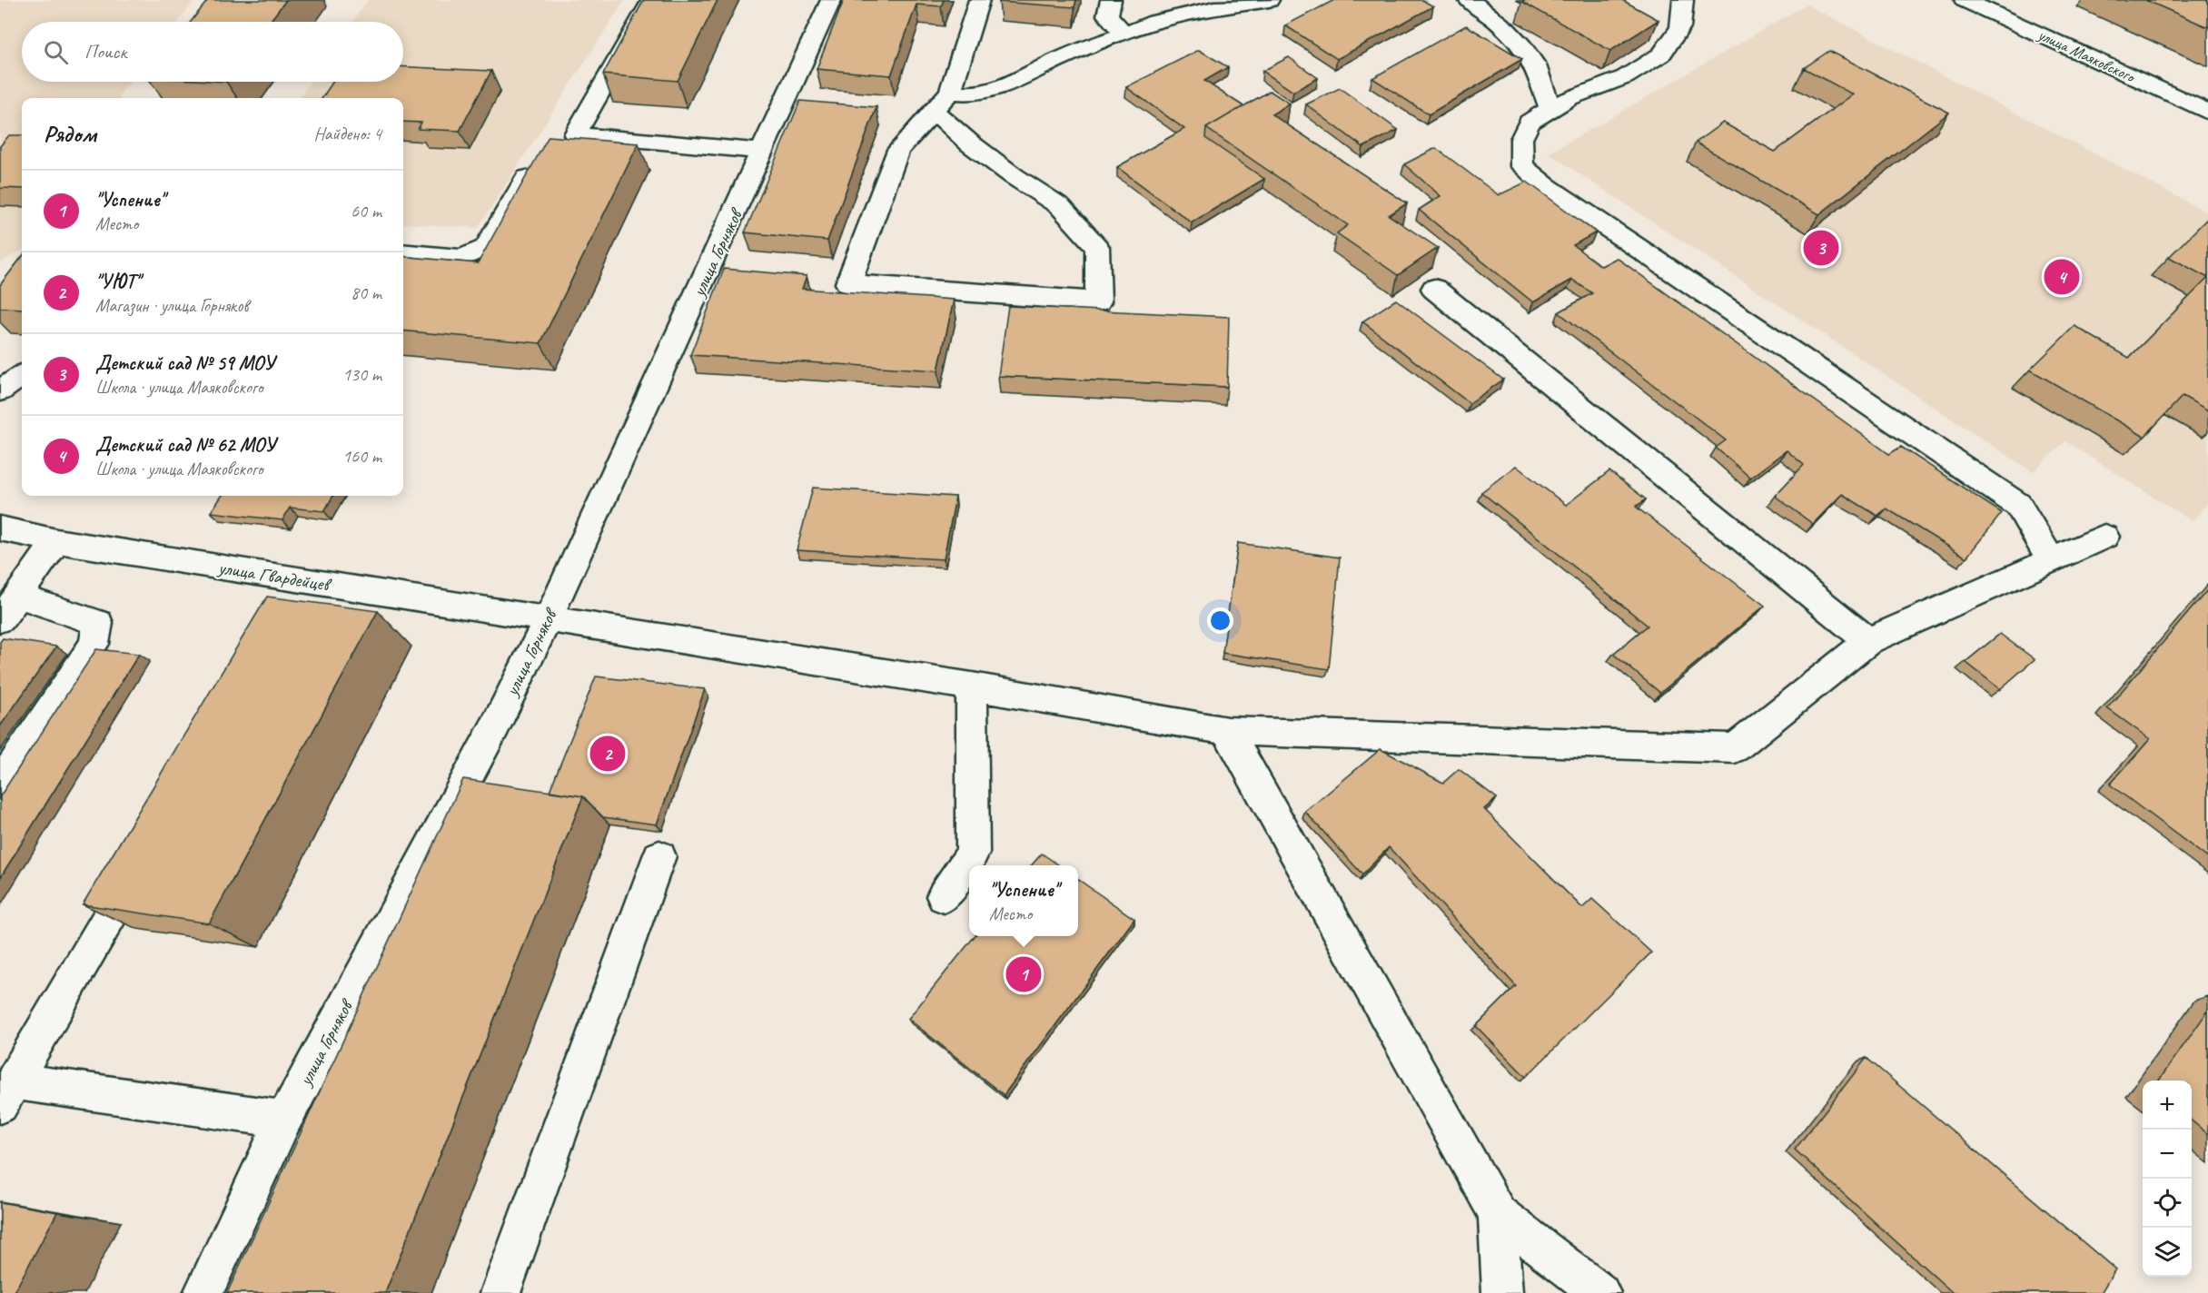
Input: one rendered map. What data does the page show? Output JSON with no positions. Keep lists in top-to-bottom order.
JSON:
{
  "streets": {
    "street": ["улица Маяковского", "улица Горняков", "улица Гвардейцев"]
  },
  "crossings": [
    ["улица Горняков", "улица Гвардейцев"]
  ],
  "page": {
    "search": "Поиск",
    "heading": ["Рядом", "Найдено: 4"],
    "list": [
      {
        "mark": "1",
        "name": "\"Успение\"",
        "note": "Место",
        "value": "60 m"
      },
      {
        "mark": "2",
        "name": "\"УЮТ\"",
        "note": "Магазин · улица Горняков",
        "value": "80 m"
      },
      {
        "mark": "3",
        "name": "Детский сад № 59 МОУ",
        "note": "Школа · улица Маяковского",
        "value": "130 m"
      },
      {
        "mark": "4",
        "name": "Детский сад № 62 МОУ",
        "note": "Школа · улица Маяковского",
        "value": "160 m"
      }
    ],
    "pins": [
      "3",
      "4",
      "2",
      "1"
    ],
    "popup": ["\"Успение\"", "Место"],
    "map_buttons": ["+", "−"]
  }
}
